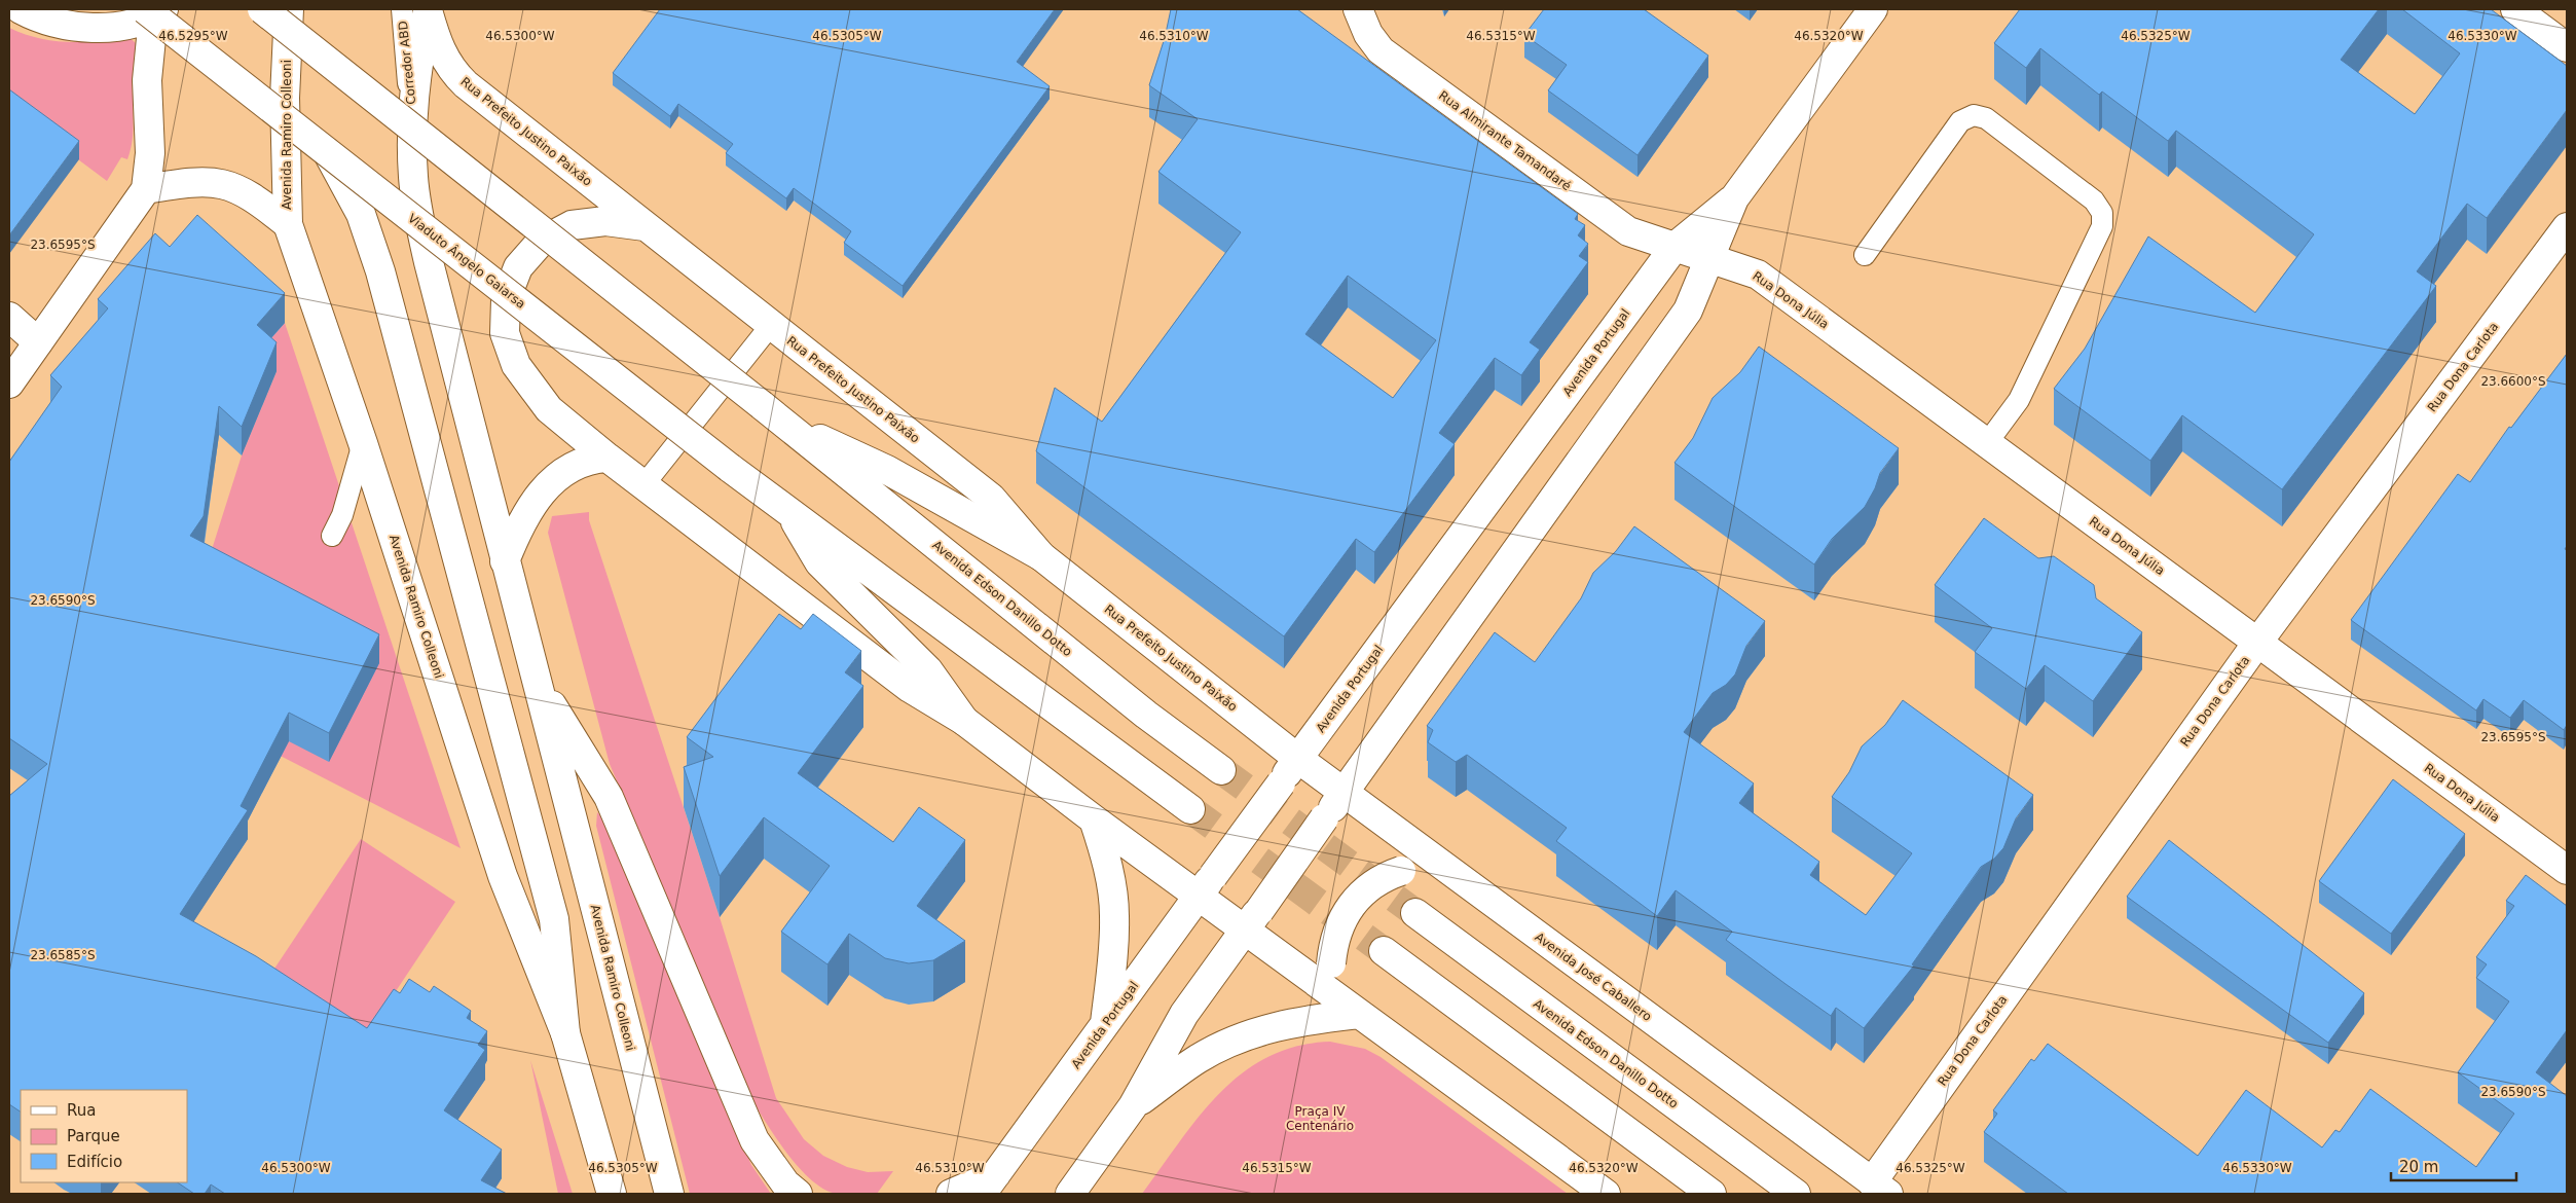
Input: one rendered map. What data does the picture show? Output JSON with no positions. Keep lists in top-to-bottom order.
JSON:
{
  "streets": {
    "main road": [
      "Rua Prefeito Justino Paixão",
      "Avenida Ramiro Colleoni",
      "Rua Almirante Tamandaré",
      "Viaduto Ângelo Gaiarsa",
      "Rua Dona Júlia",
      "Avenida Portugal",
      "Rua Dona Carlota",
      "Avenida Edson Danillo Dotto",
      "Avenida José Caballero"
    ]
  },
  "crossings": [
    ["Rua Prefeito Justino Paixão", "Avenida Ramiro Colleoni"],
    ["Rua Prefeito Justino Paixão", "Avenida Portugal"],
    ["Rua Prefeito Justino Paixão", "Avenida José Caballero"],
    ["Rua Almirante Tamandaré", "Rua Dona Júlia"],
    ["Rua Almirante Tamandaré", "Avenida Portugal"],
    ["Rua Dona Júlia", "Avenida Portugal"],
    ["Rua Dona Júlia", "Rua Dona Carlota"],
    ["Avenida Portugal", "Avenida José Caballero"],
    ["Rua Dona Carlota", "Avenida José Caballero"]
  ],
  "parks": ["Praça IV Centenário"],
  "legend": ["Rua", "Parque", "Edifício"],
  "scale_bar": "20 m",
  "coordinates": [
    "46.5295°W",
    "46.5300°W",
    "46.5305°W",
    "46.5310°W",
    "46.5315°W",
    "46.5320°W",
    "46.5325°W",
    "46.5330°W",
    "23.6595°S",
    "23.6600°S",
    "23.6590°S",
    "23.6585°S"
  ]
}
